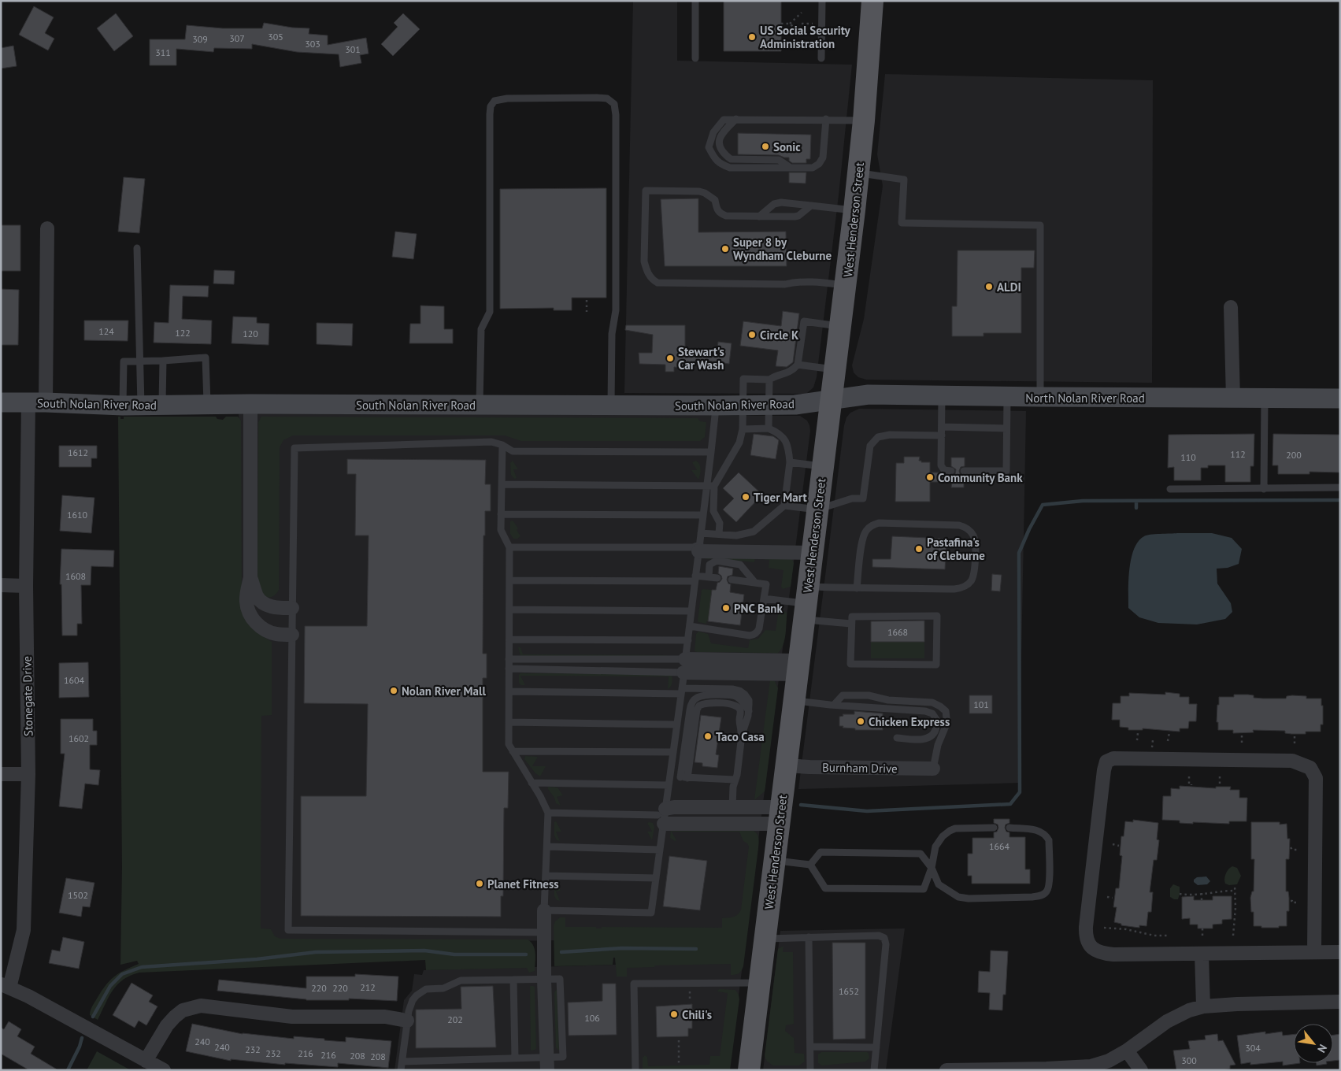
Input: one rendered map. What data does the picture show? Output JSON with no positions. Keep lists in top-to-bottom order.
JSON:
{
  "streets": {
    "main road": ["West Henderson Street", "North Nolan River Road", "South Nolan River Road"],
    "street": ["Stonegate Drive", "Burnham Drive"]
  },
  "crossings": [
    ["West Henderson Street", "North Nolan River Road"],
    ["West Henderson Street", "South Nolan River Road"],
    ["West Henderson Street", "Burnham Drive"],
    ["North Nolan River Road", "South Nolan River Road"],
    ["South Nolan River Road", "Stonegate Drive"]
  ],
  "places": [
    "US Social Security Administration",
    "Sonic",
    "Super 8 by Wyndham Cleburne",
    "ALDI",
    "Circle K",
    "Stewart's Car Wash",
    "Community Bank",
    "Tiger Mart",
    "Pastafina's of Cleburne",
    "PNC Bank",
    "Nolan River Mall",
    "Chicken Express",
    "Taco Casa",
    "Planet Fitness",
    "Chili's"
  ],
  "house_numbers": [
    "305",
    "307",
    "309",
    "303",
    "301",
    "311",
    "124",
    "122",
    "120",
    "1612",
    "112",
    "200",
    "110",
    "1610",
    "1608",
    "1668",
    "1604",
    "101",
    "1602",
    "1664",
    "1502",
    "212",
    "220",
    "220",
    "1652",
    "106",
    "202",
    "240",
    "240",
    "304",
    "232",
    "232",
    "216",
    "216",
    "208",
    "208",
    "300"
  ],
  "north": "bottom right"
}
